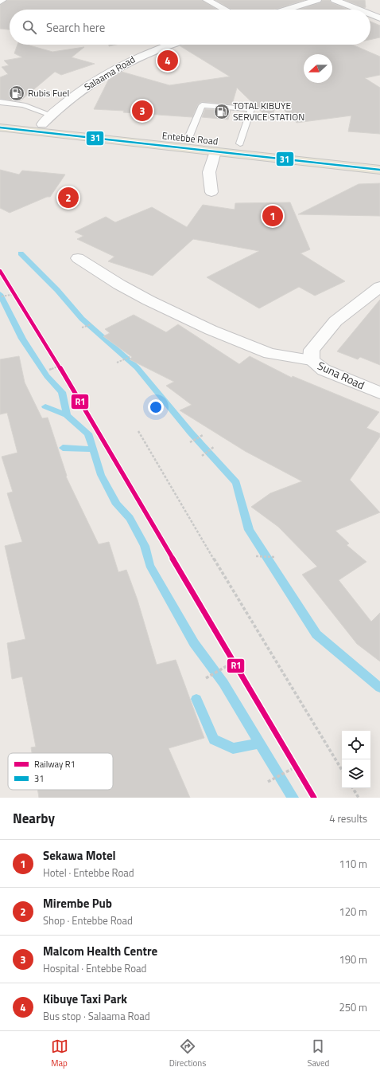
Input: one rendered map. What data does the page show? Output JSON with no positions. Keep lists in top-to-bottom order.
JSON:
{
  "streets": {
    "main road": ["Entebbe Road"],
    "street": ["Salaama Road", "Suna Road"]
  },
  "crossings": [
    ["Salaama Road", "Entebbe Road"]
  ],
  "places": {
    "fuel station": ["Rubis Fuel", "TOTAL KIBUYE SERVICE STATION"]
  },
  "lines": ["transit line 31", "rail line R1"],
  "legend": ["Railway R1", "31"],
  "north": "left",
  "page": {
    "search": "Search here",
    "pins": [
      "4",
      "3",
      "2",
      "1"
    ],
    "heading": ["Nearby", "4 results"],
    "list": [
      {
        "mark": "1",
        "name": "Sekawa Motel",
        "note": "Hotel · Entebbe Road",
        "value": "110 m"
      },
      {
        "mark": "2",
        "name": "Mirembe Pub",
        "note": "Shop · Entebbe Road",
        "value": "120 m"
      },
      {
        "mark": "3",
        "name": "Malcom Health Centre",
        "note": "Hospital · Entebbe Road",
        "value": "190 m"
      },
      {
        "mark": "4",
        "name": "Kibuye Taxi Park",
        "note": "Bus stop · Salaama Road",
        "value": "250 m"
      }
    ],
    "nav": ["Map", "Directions", "Saved"]
  }
}
